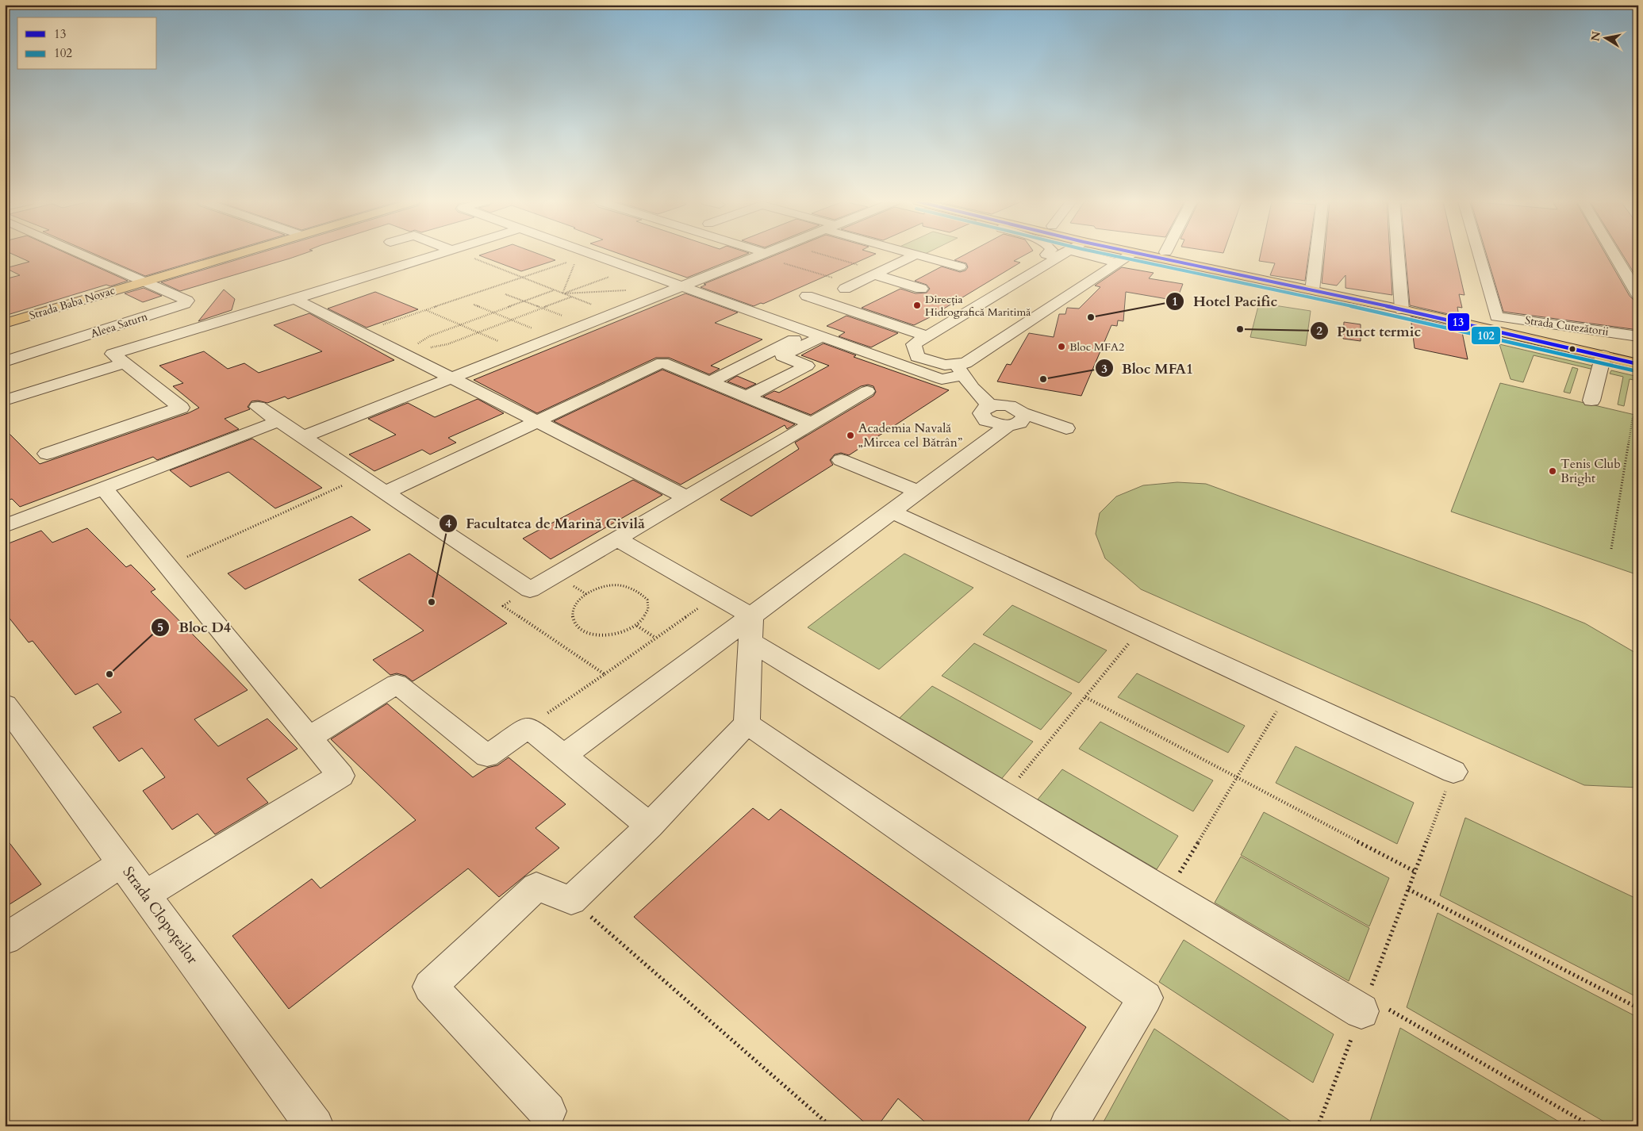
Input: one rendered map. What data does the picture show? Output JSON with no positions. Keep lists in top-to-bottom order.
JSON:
{
  "streets": {
    "main road": ["Strada Baba Novac"],
    "street": ["Aleea Saturn", "Strada Cutezătorii", "Strada Clopoțeilor"]
  },
  "crossings": [
    ["Strada Baba Novac", "Aleea Saturn"]
  ],
  "places": [
    "Direcția Hidrografică Maritimă",
    "Hotel Pacific",
    "Punct termic",
    "Bloc MFA2",
    "Bloc MFA1",
    "Academia Navală „Mircea cel Bătrân”",
    "Tenis Club Bright",
    "Facultatea de Marină Civilă",
    "Bloc D4"
  ],
  "lines": ["transit line 13", "transit line 102"],
  "legend": ["13", "102"],
  "north": "left"
}
